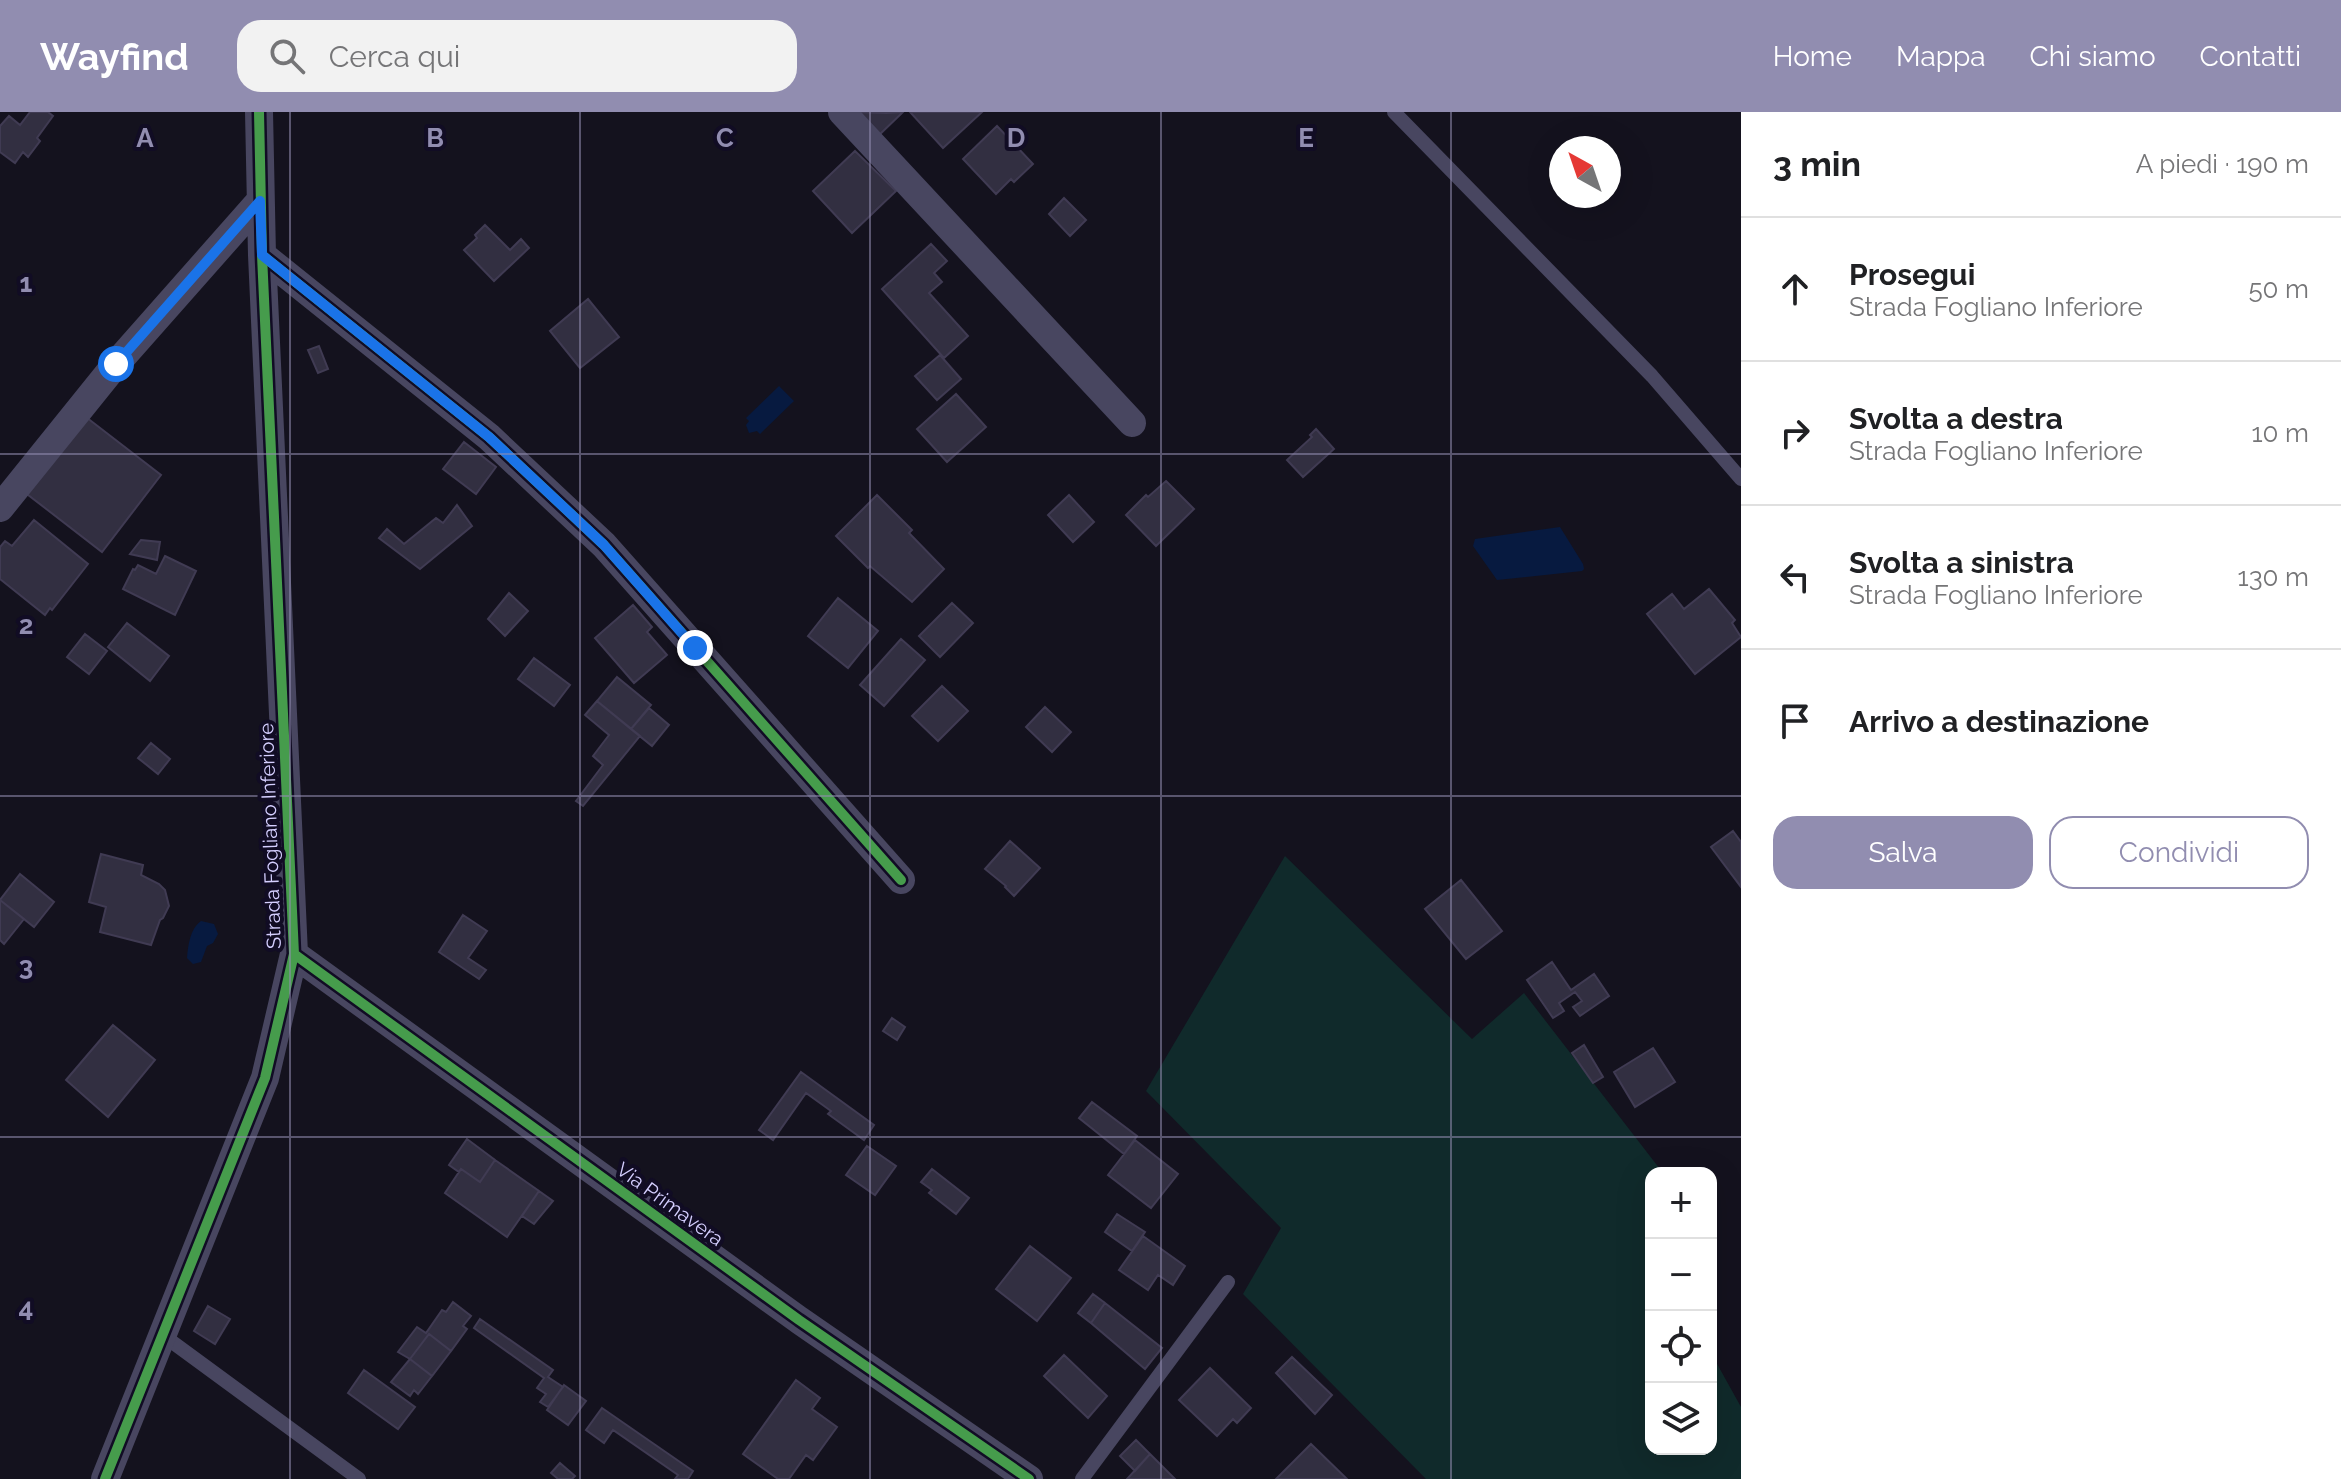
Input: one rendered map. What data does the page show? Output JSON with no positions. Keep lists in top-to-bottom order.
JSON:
{
  "streets": {
    "street": ["Strada Fogliano Inferiore", "Via Primavera"]
  },
  "crossings": [
    ["Strada Fogliano Inferiore", "Via Primavera"]
  ],
  "north": "top left",
  "page": {
    "header": "Wayfind",
    "search": "Cerca qui",
    "nav": [
      "Home",
      "Mappa",
      "Chi siamo",
      "Contatti"
    ],
    "heading": ["3 min", "A piedi · 190 m"],
    "list": [
      ["Prosegui", "Strada Fogliano Inferiore", "50 m"],
      ["Svolta a destra", "Strada Fogliano Inferiore", "10 m"],
      ["Svolta a sinistra", "Strada Fogliano Inferiore", "130 m"],
      "Arrivo a destinazione"
    ],
    "buttons": ["Salva", "Condividi"],
    "map_buttons": ["+", "−"]
  },
  "grid": {
    "columns": [
      "A",
      "B",
      "C",
      "D",
      "E"
    ],
    "rows": [
      "1",
      "2",
      "3",
      "4"
    ]
  }
}
